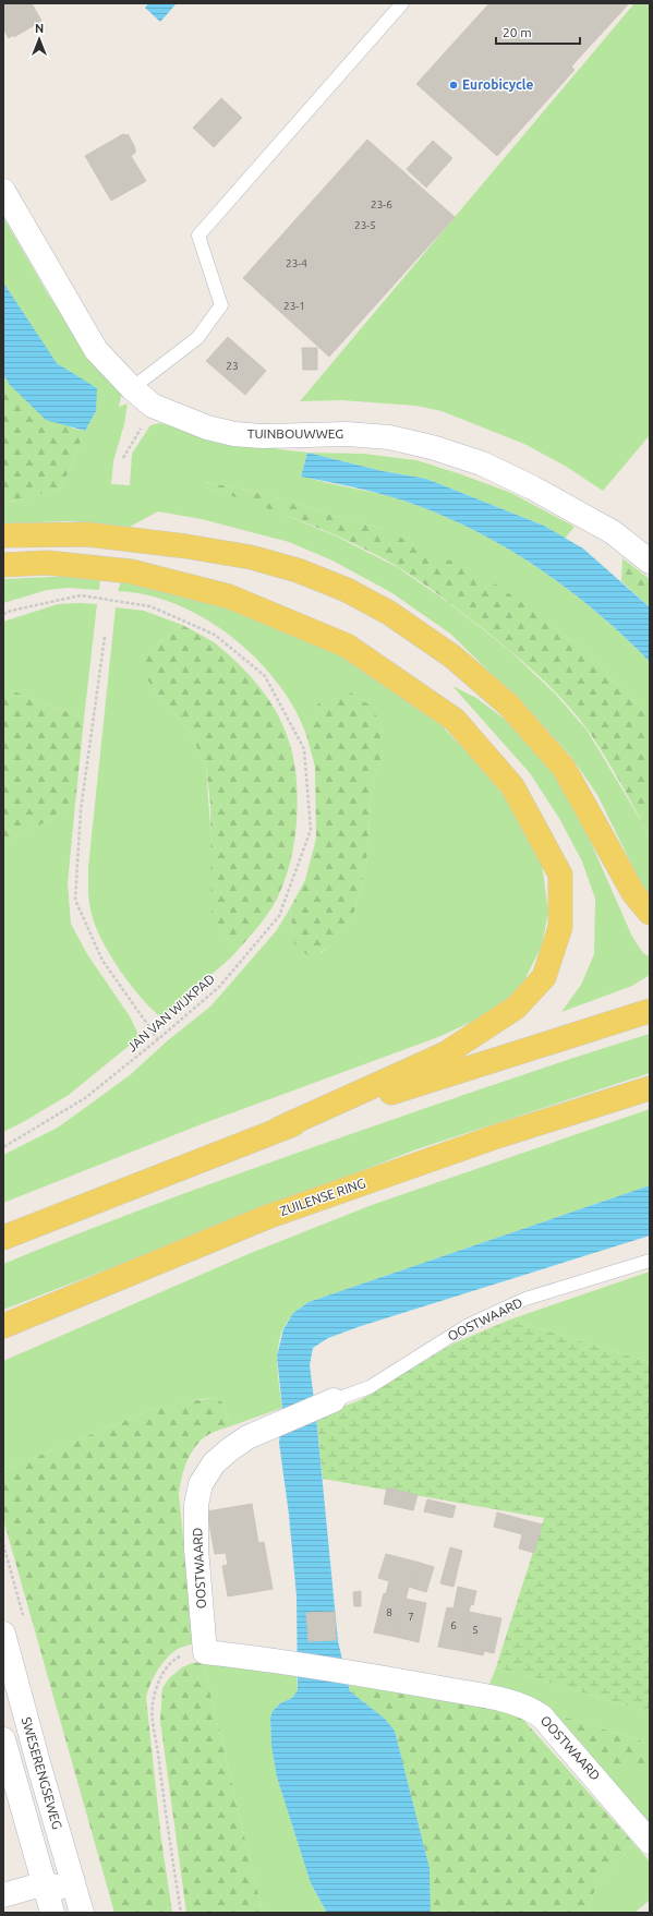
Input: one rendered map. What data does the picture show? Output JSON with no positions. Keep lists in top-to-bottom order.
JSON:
{
  "streets": {
    "main road": ["ZUILENSE RING"],
    "street": ["TUINBOUWWEG", "OOSTWAARD", "SWESERENGSEWEG"],
    "path": ["JAN VAN WIJKPAD"]
  },
  "places": ["Eurobicycle"],
  "house_numbers": [
    "23-6",
    "23-5",
    "23-4",
    "23-1",
    "23",
    "8",
    "7",
    "6",
    "5"
  ],
  "scale_bar": "20 m",
  "north": "top"
}
